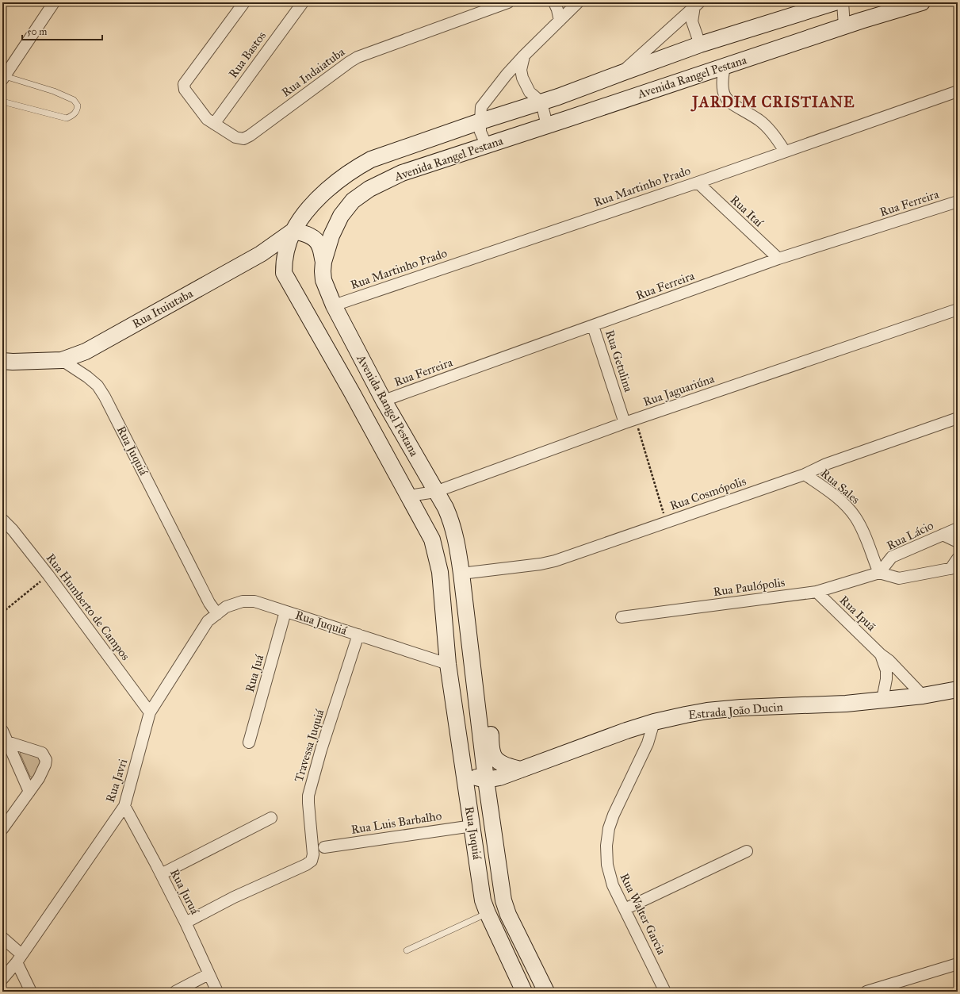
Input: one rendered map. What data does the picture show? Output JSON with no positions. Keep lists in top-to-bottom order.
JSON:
{
  "streets": {
    "main road": [
      "Avenida Rangel Pestana",
      "Rua Ituiutaba",
      "Rua Juquiá",
      "Estrada João Ducin"
    ],
    "street": [
      "Rua Bastos",
      "Rua Indaiatuba",
      "Rua Martinho Prado",
      "Rua Ferreira",
      "Rua Itaí",
      "Rua Getulina",
      "Rua Jaguariúna",
      "Rua Sales",
      "Rua Cosmópolis",
      "Rua Lácio",
      "Rua Paulópolis",
      "Rua Humberto de Campos",
      "Rua Ipuã",
      "Rua Juá",
      "Travessa Juquiá",
      "Rua Javri",
      "Rua Luis Barbalho",
      "Rua Juruá",
      "Rua Walter Garcia"
    ]
  },
  "crossings": [
    ["Rua Bastos", "Rua Indaiatuba"],
    ["Avenida Rangel Pestana", "Rua Martinho Prado"],
    ["Avenida Rangel Pestana", "Rua Ferreira"],
    ["Avenida Rangel Pestana", "Rua Ituiutaba"],
    ["Avenida Rangel Pestana", "Rua Jaguariúna"],
    ["Avenida Rangel Pestana", "Rua Juquiá"],
    ["Avenida Rangel Pestana", "Rua Cosmópolis"],
    ["Rua Martinho Prado", "Rua Itaí"],
    ["Rua Ferreira", "Rua Itaí"],
    ["Rua Ferreira", "Rua Getulina"],
    ["Rua Ituiutaba", "Rua Juquiá"],
    ["Rua Getulina", "Rua Jaguariúna"],
    ["Rua Juquiá", "Rua Juá"],
    ["Rua Juquiá", "Estrada João Ducin"],
    ["Rua Juquiá", "Travessa Juquiá"],
    ["Rua Juquiá", "Rua Javri"],
    ["Rua Juquiá", "Rua Luis Barbalho"],
    ["Rua Sales", "Rua Cosmópolis"],
    ["Rua Sales", "Rua Lácio"],
    ["Rua Sales", "Rua Paulópolis"],
    ["Rua Lácio", "Rua Paulópolis"],
    ["Rua Paulópolis", "Rua Ipuã"],
    ["Rua Humberto de Campos", "Rua Javri"],
    ["Rua Ipuã", "Estrada João Ducin"],
    ["Estrada João Ducin", "Rua Walter Garcia"],
    ["Travessa Juquiá", "Rua Juruá"],
    ["Rua Javri", "Rua Juruá"]
  ],
  "districts": ["JARDIM CRISTIANE"],
  "scale_bar": "50 m"
}
